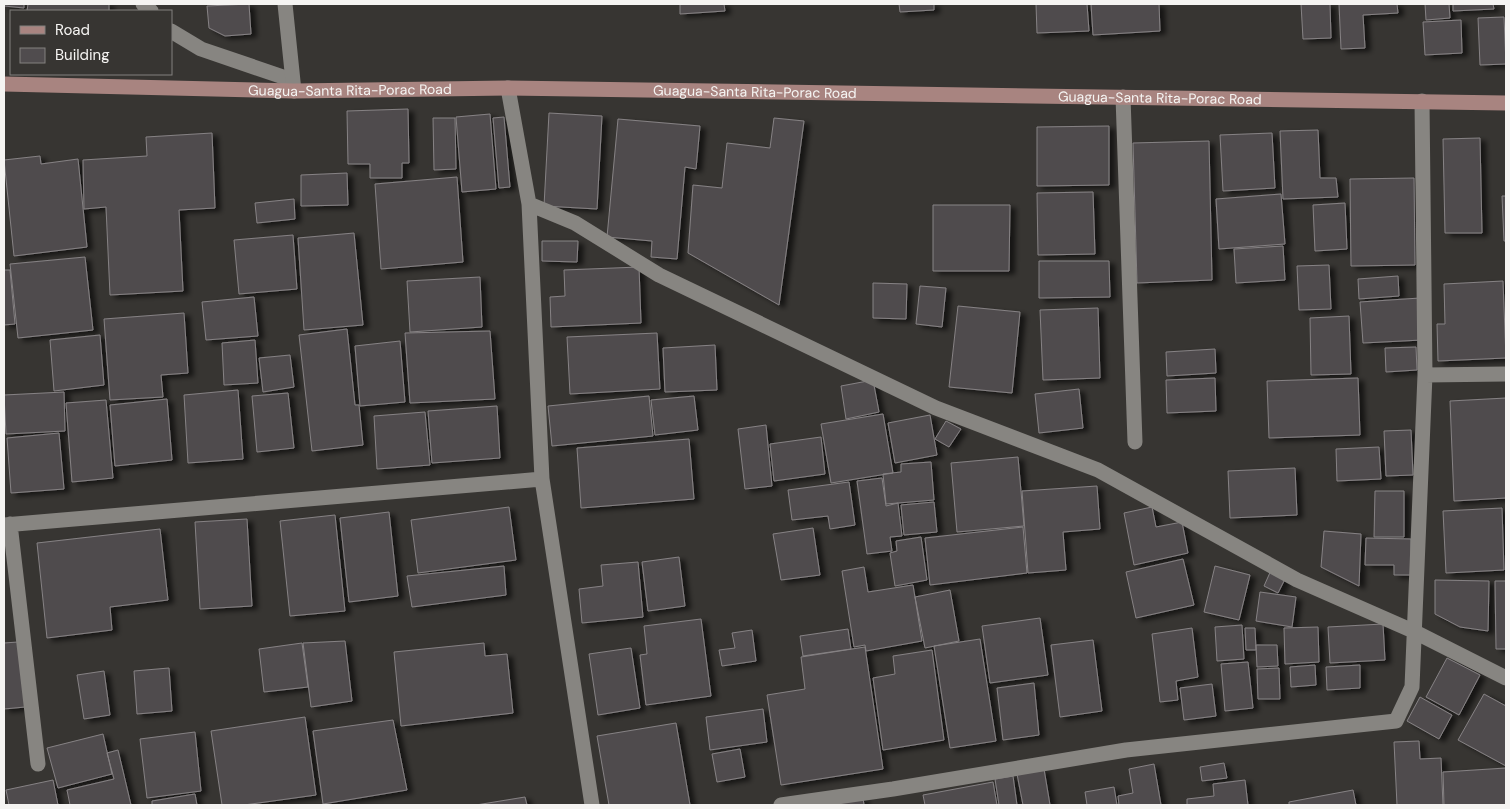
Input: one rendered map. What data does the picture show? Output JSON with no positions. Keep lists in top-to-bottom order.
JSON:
{
  "streets": {
    "main road": ["Guagua-Santa Rita-Porac Road"]
  },
  "legend": ["Road", "Building"]
}
